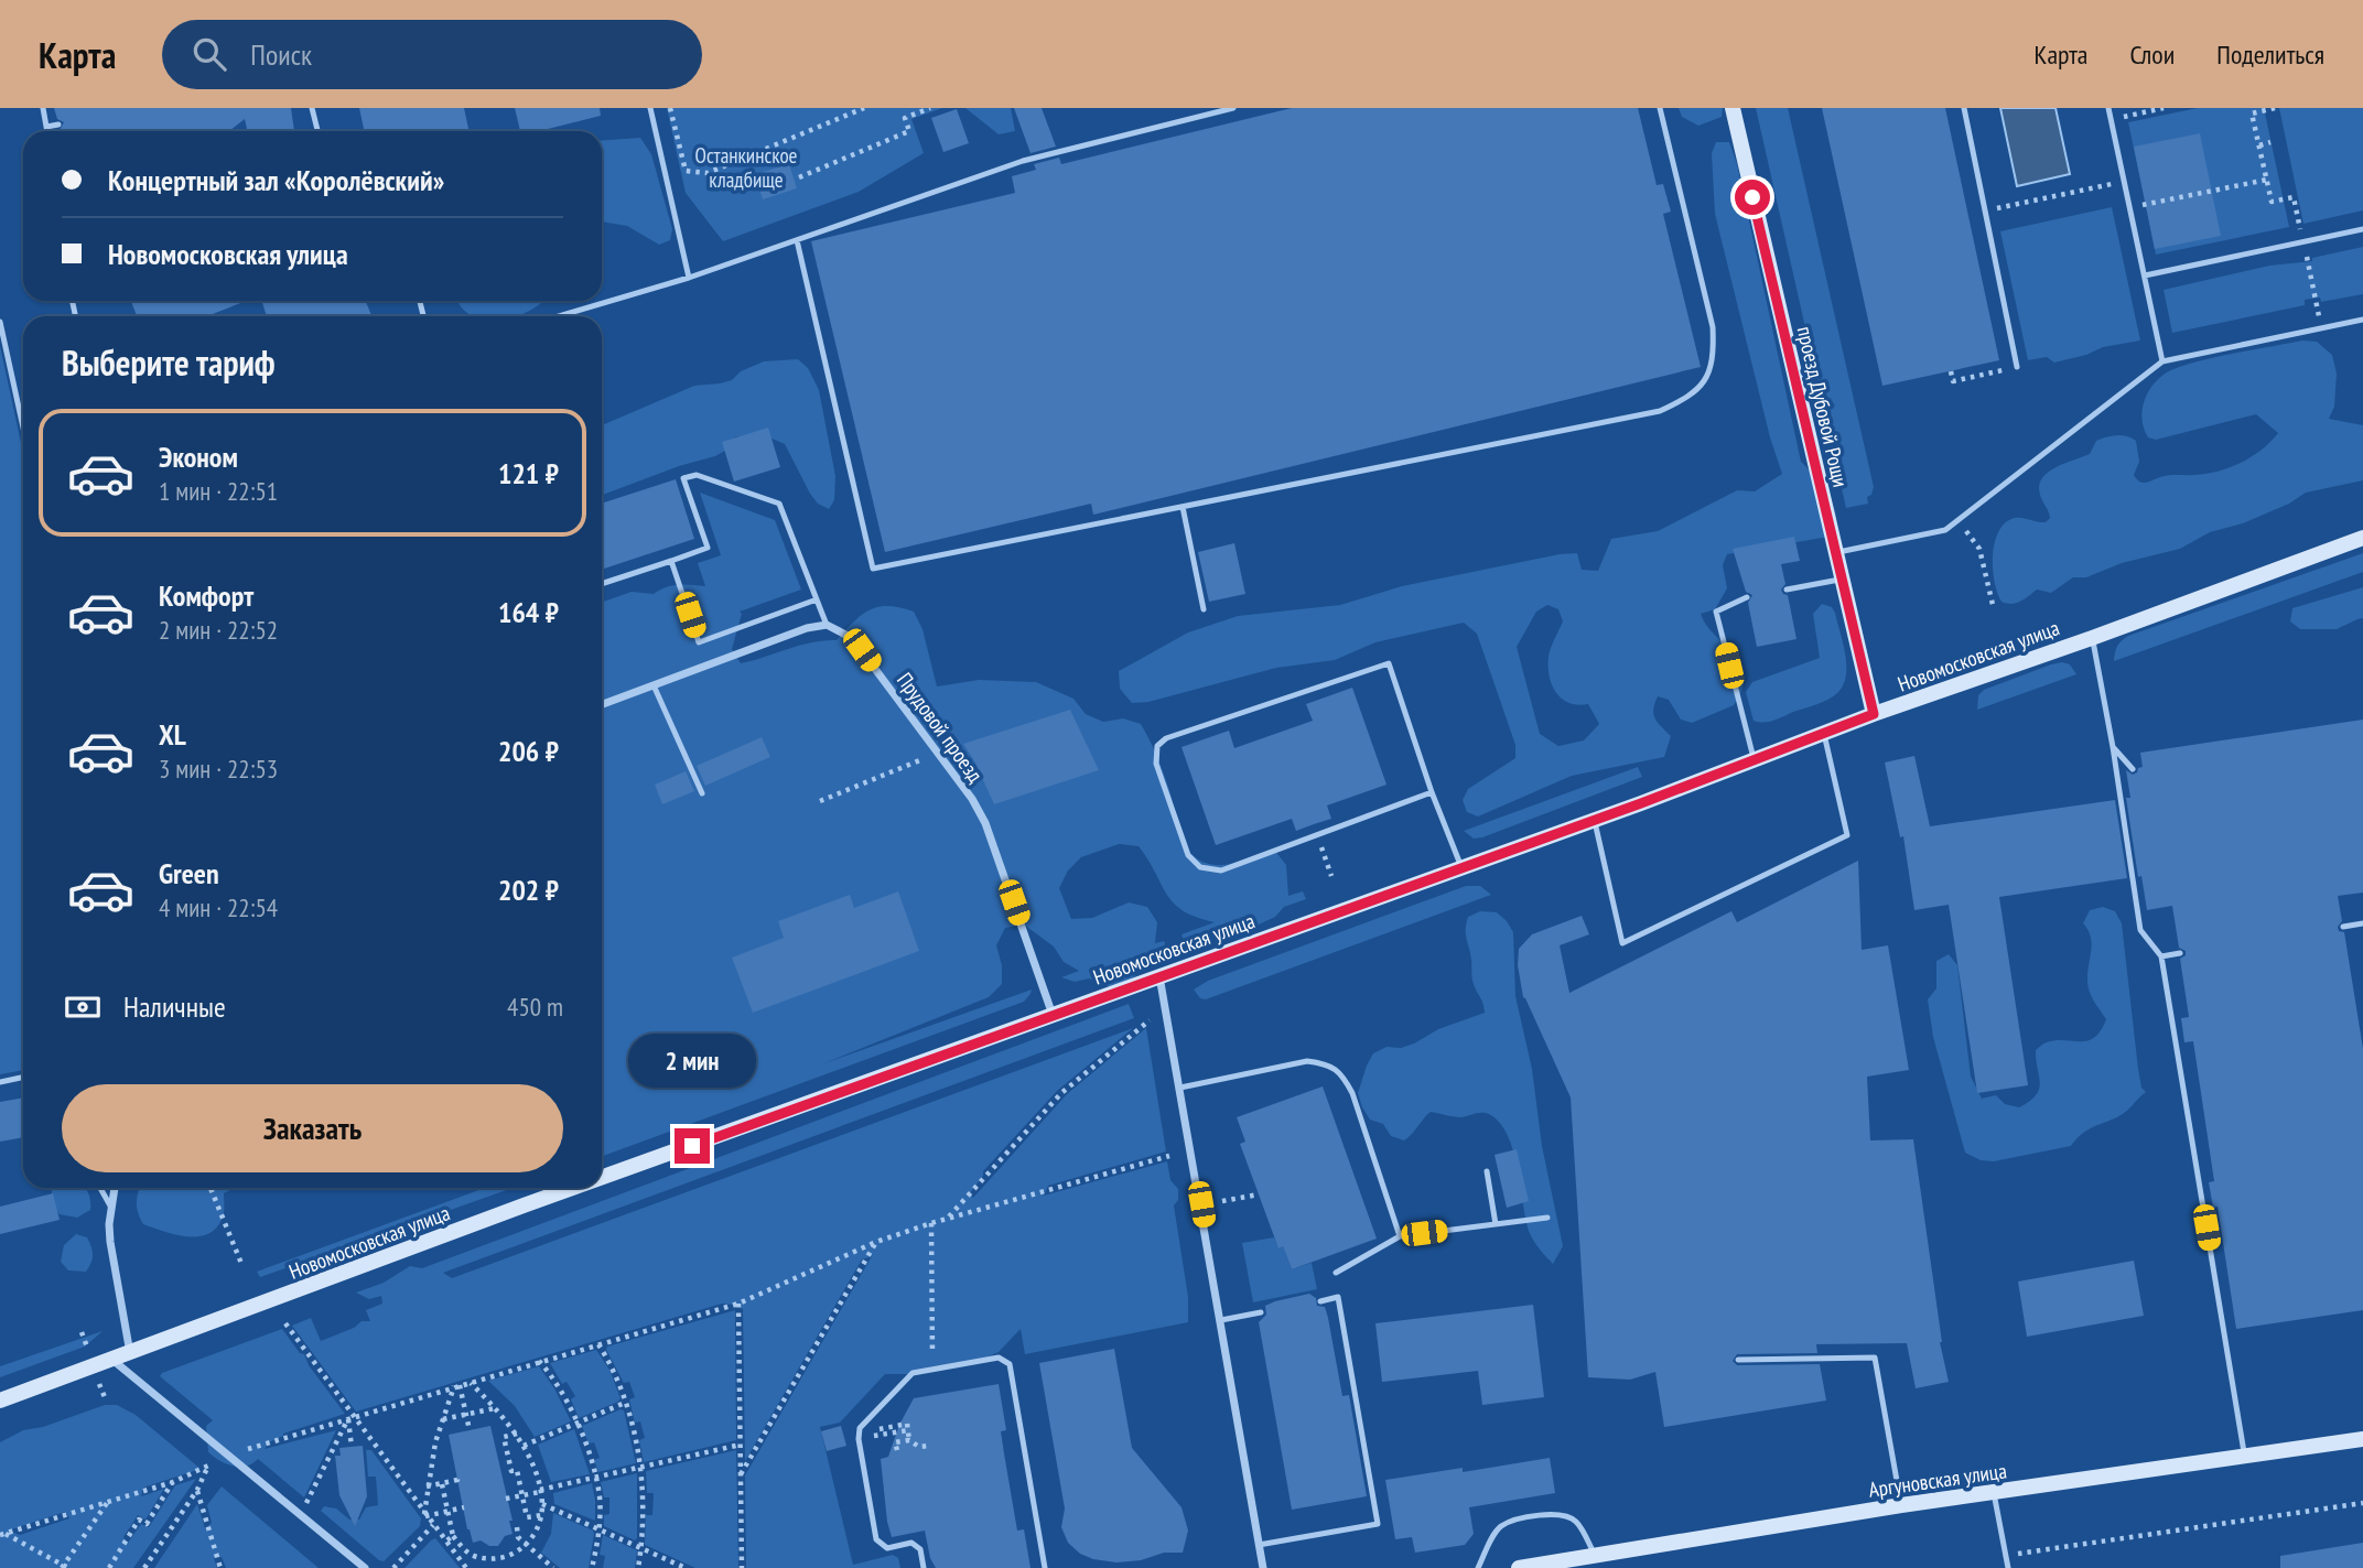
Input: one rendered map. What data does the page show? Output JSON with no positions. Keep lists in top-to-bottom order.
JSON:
{
  "streets": {
    "main road": ["проезд Дубовой Рощи", "Новомосковская улица", "Аргуновская улица"],
    "street": ["Прудовой проезд"]
  },
  "crossings": [
    ["проезд Дубовой Рощи", "Новомосковская улица"],
    ["Новомосковская улица", "Прудовой проезд"]
  ],
  "parks": ["Останкинское кладбище"],
  "page": {
    "header": "Карта",
    "search": "Поиск",
    "nav": ["Карта", "Слои", "Поделиться"],
    "banner": ["Концертный зал «Королёвский»", "Новомосковская улица"],
    "heading": "Выберите тариф",
    "list": [
      {
        "name": "Эконом",
        "note": "1 мин · 22:51",
        "value": "121 ₽"
      },
      {
        "name": "Комфорт",
        "note": "2 мин · 22:52",
        "value": "164 ₽"
      },
      {
        "name": "XL",
        "note": "3 мин · 22:53",
        "value": "206 ₽"
      },
      {
        "name": "Green",
        "note": "4 мин · 22:54",
        "value": "202 ₽"
      }
    ],
    "pay": ["Наличные", "450 m"],
    "bubble": "2 мин",
    "buttons": "Заказать"
  }
}
